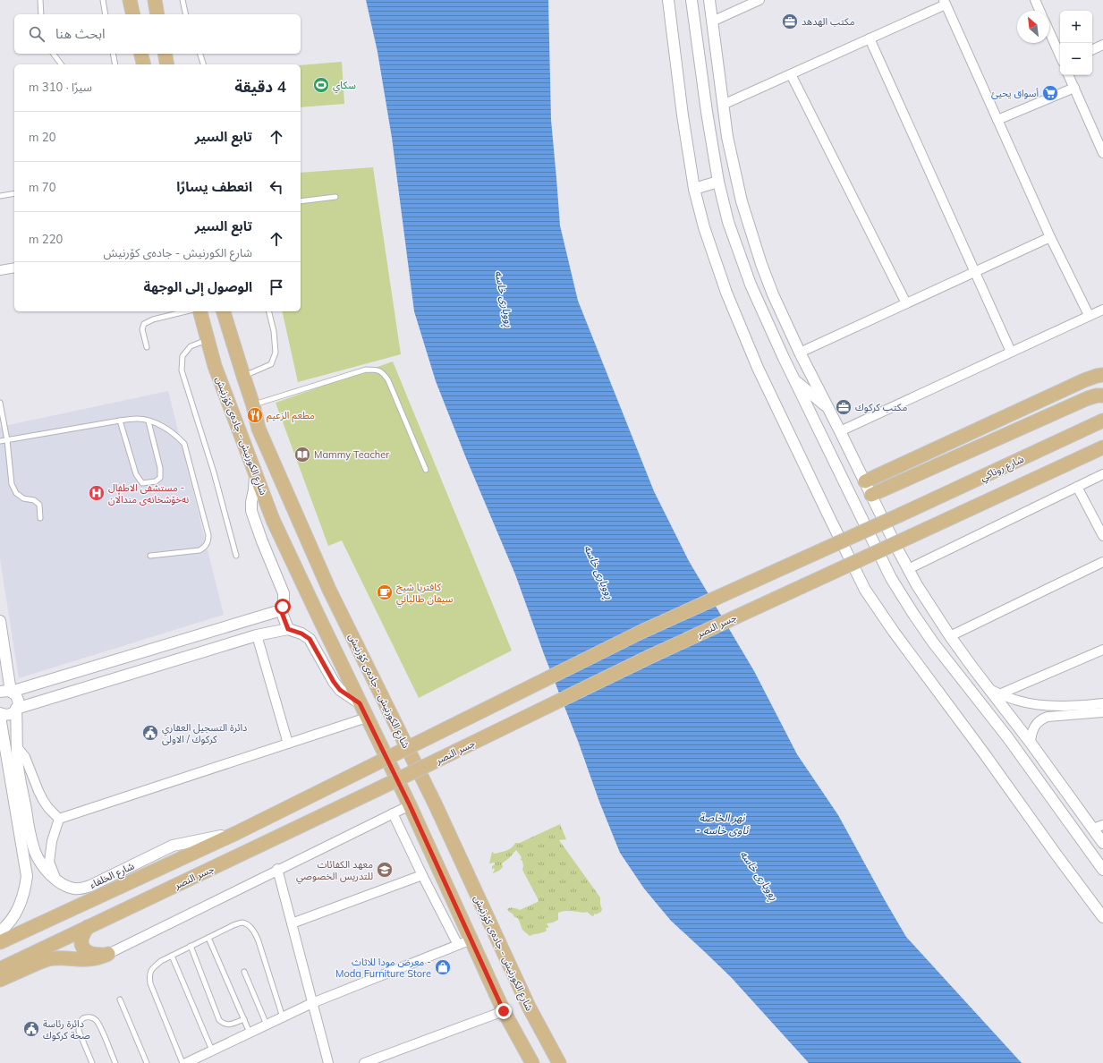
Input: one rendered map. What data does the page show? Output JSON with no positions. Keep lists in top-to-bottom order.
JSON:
{
  "streets": {
    "main road": ["شارع الكورنيش - جادەی کۆرنیش", "شارع روناكي", "جسر النصر"],
    "street": ["شارع الخلفاء"]
  },
  "crossings": [
    ["شارع روناكي", "شارع الخلفاء"]
  ],
  "water": ["ڕووباری خاسە", "نهر الخاصة - ئاوی خاسە"],
  "places": {
    "office": ["مكتب الهدهد", "مكتب كركوك"],
    "sports": ["سكاي"],
    "supermarket": ["أسواق يحيئ"],
    "restaurant": ["مطعم الزعيم"],
    "library": ["Mammy Teacher"],
    "hospital": ["مستشفى الاطفال - نەخۆشخانەی منداڵان"],
    "cafe": ["كافتريا شيخ سيفان طالباني"],
    "public building": ["دائرة التسجيل العقاري كركوك / الاولى", "دائرة رئاسة صحة كركوك"],
    "school or university": ["معهد الكفائات للتدريس الخصوصي"],
    "shop": ["معرض مودا للاثاث - Moda Furniture Store"]
  },
  "north": "top left",
  "page": {
    "map_buttons": ["+", "−"],
    "search": "ابحث هنا",
    "heading": ["4 دقيقة", "سيرًا · 310 m"],
    "list": [
      ["تابع السير", "20 m"],
      ["انعطف يسارًا", "70 m"],
      ["تابع السير", "شارع الكورنيش - جادەی کۆرنیش", "220 m"],
      "الوصول إلى الوجهة"
    ]
  }
}
